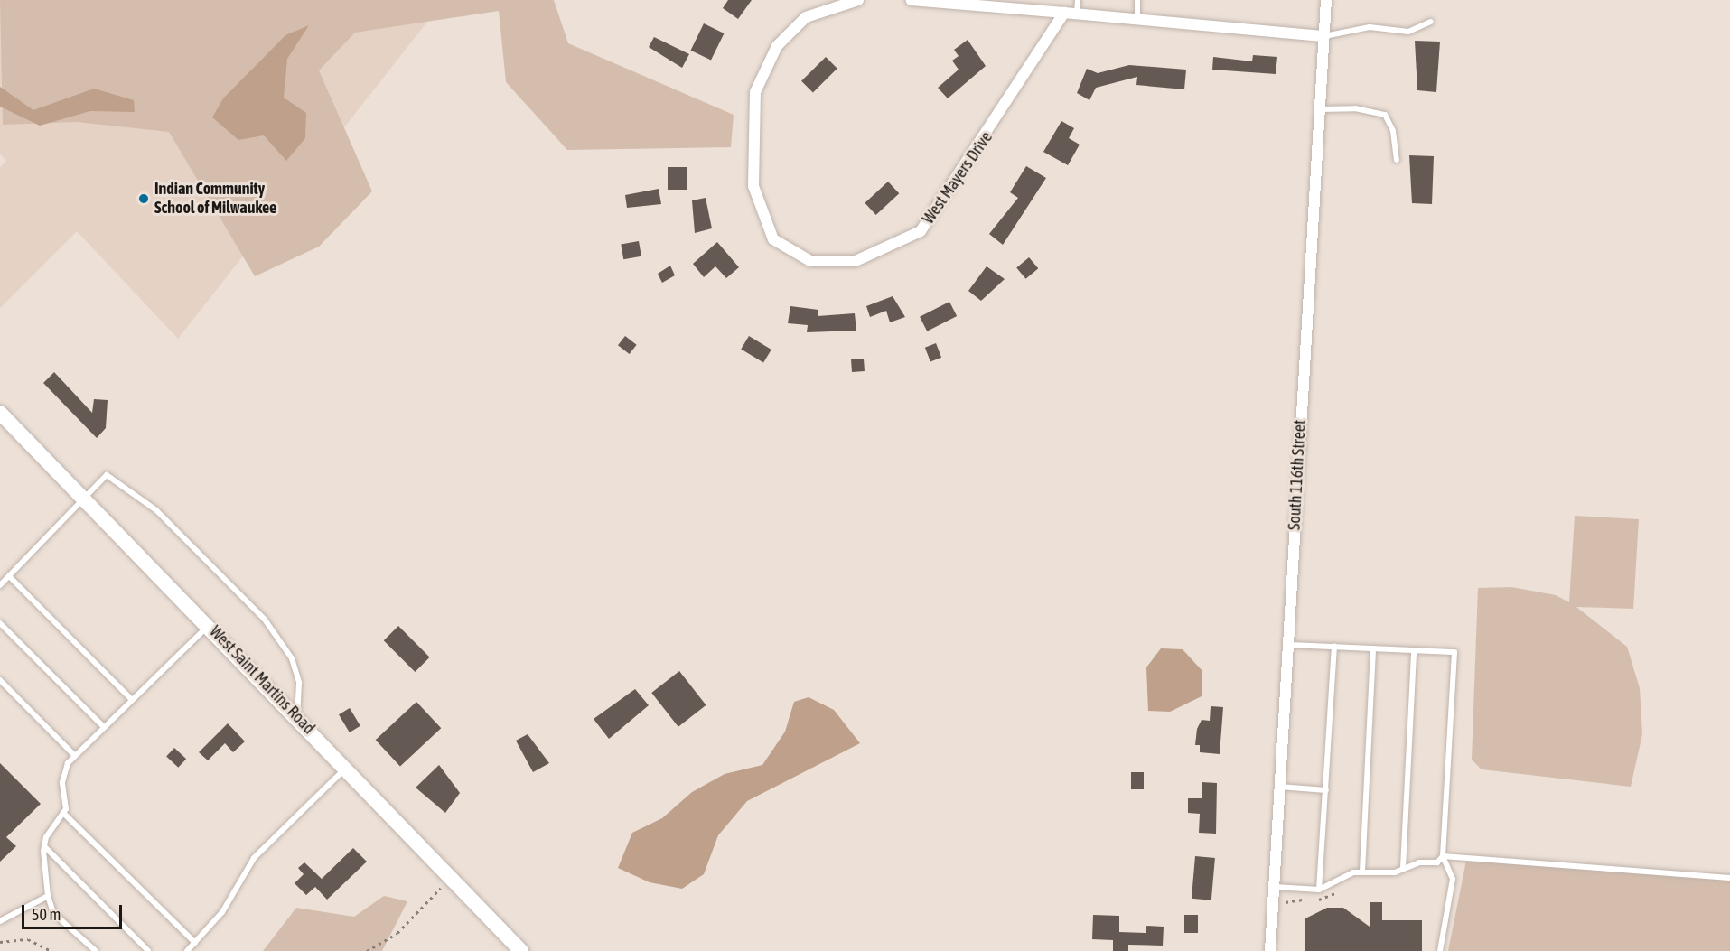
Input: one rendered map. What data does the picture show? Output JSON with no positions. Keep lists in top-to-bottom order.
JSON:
{
  "streets": {
    "street": ["West Mayers Drive", "South 116th Street", "West Saint Martins Road"]
  },
  "places": ["Indian Community School of Milwaukee"],
  "scale_bar": "50 m"
}
